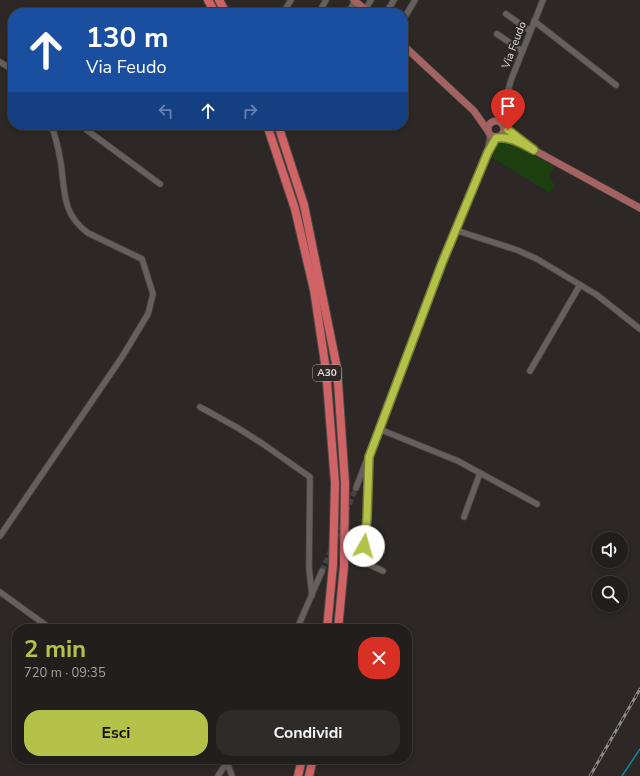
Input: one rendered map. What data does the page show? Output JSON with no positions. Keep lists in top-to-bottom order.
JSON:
{
  "streets": {
    "highway": ["A30"],
    "street": ["Via Feudo"]
  },
  "page": {
    "turn": ["130 m", "Via Feudo"],
    "heading": ["2 min", "720 m · 09:35"],
    "buttons": ["Esci", "Condividi"]
  }
}
